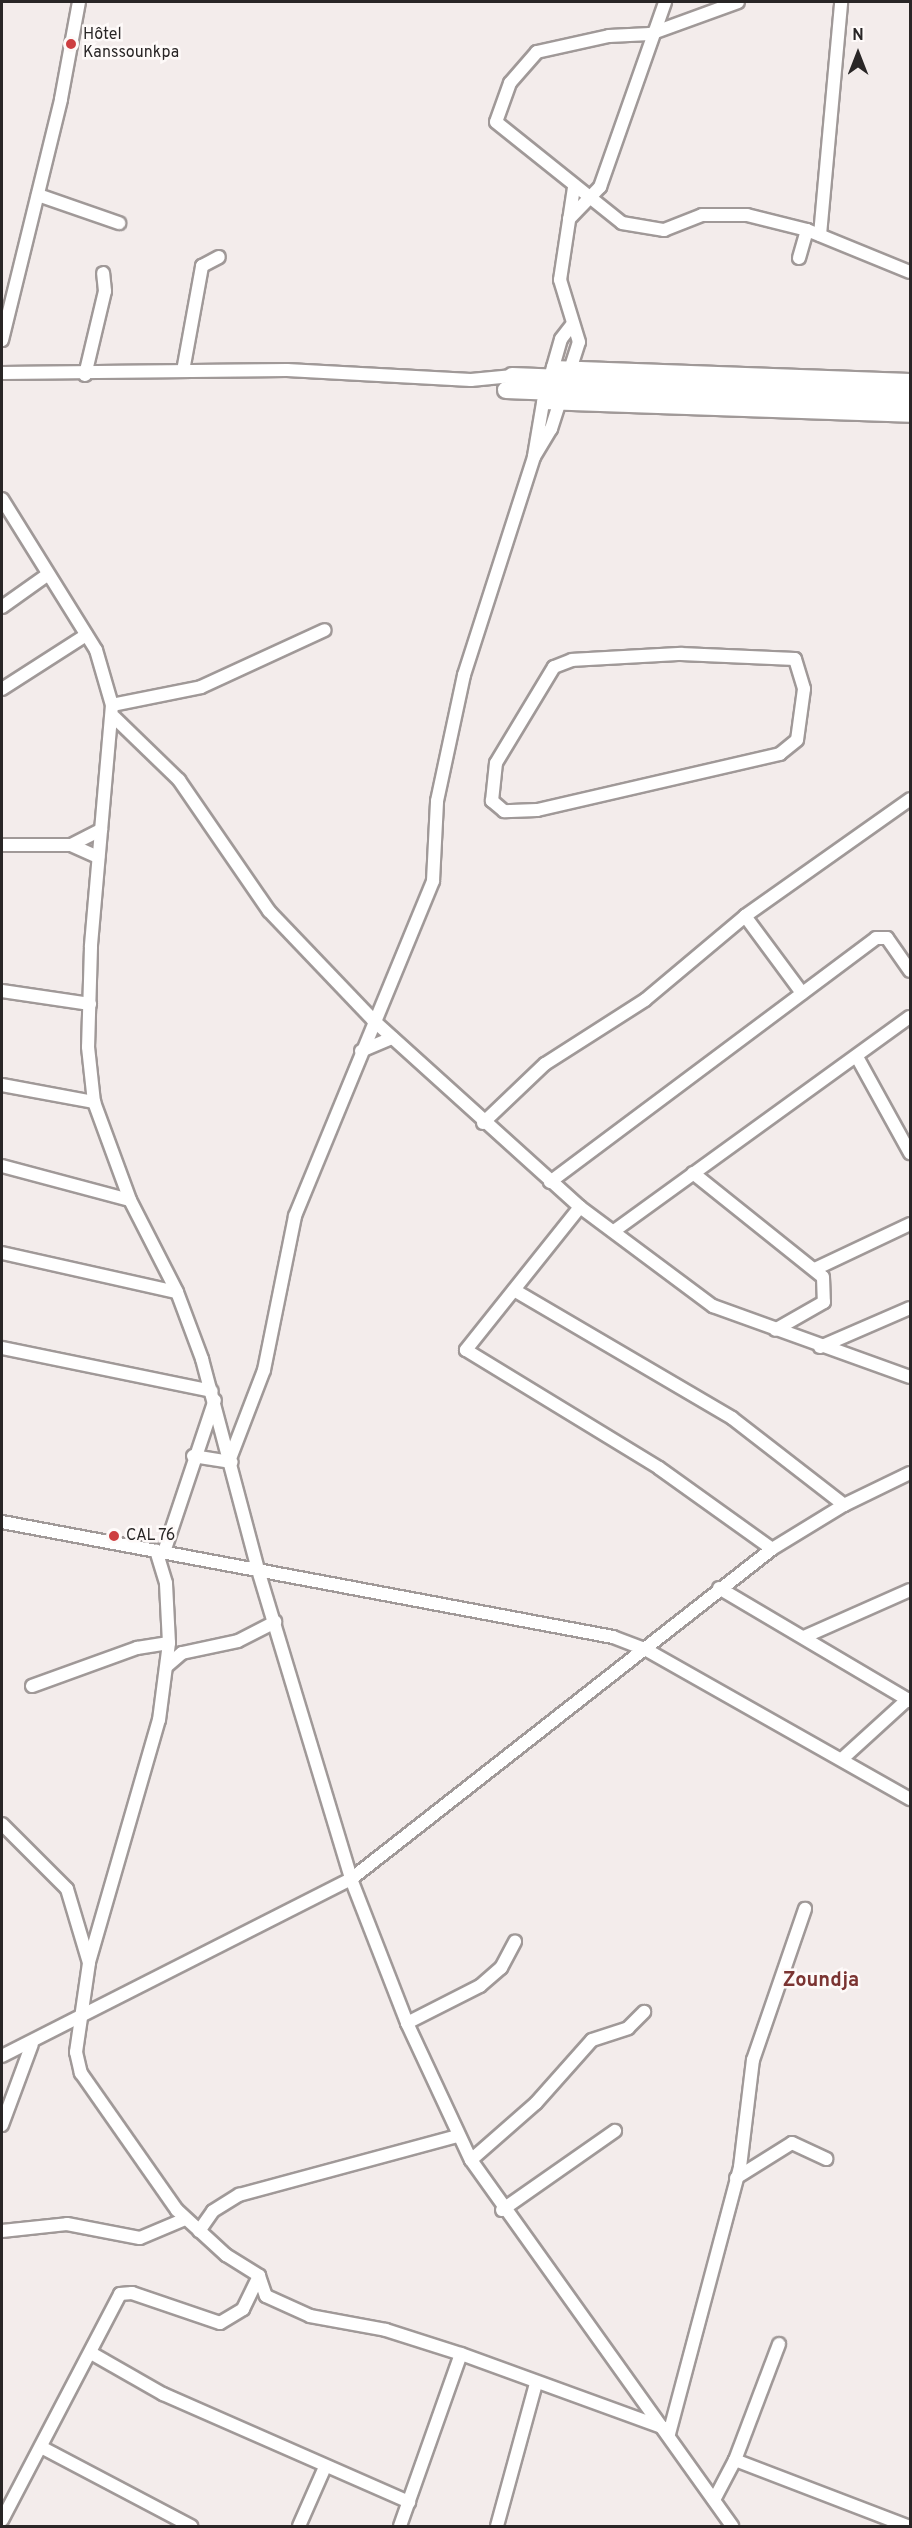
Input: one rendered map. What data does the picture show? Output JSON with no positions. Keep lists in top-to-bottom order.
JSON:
{
  "districts": ["Zoundja"],
  "places": ["Hôtel Kanssounkpa", "CAL 76"],
  "north": "top"
}
